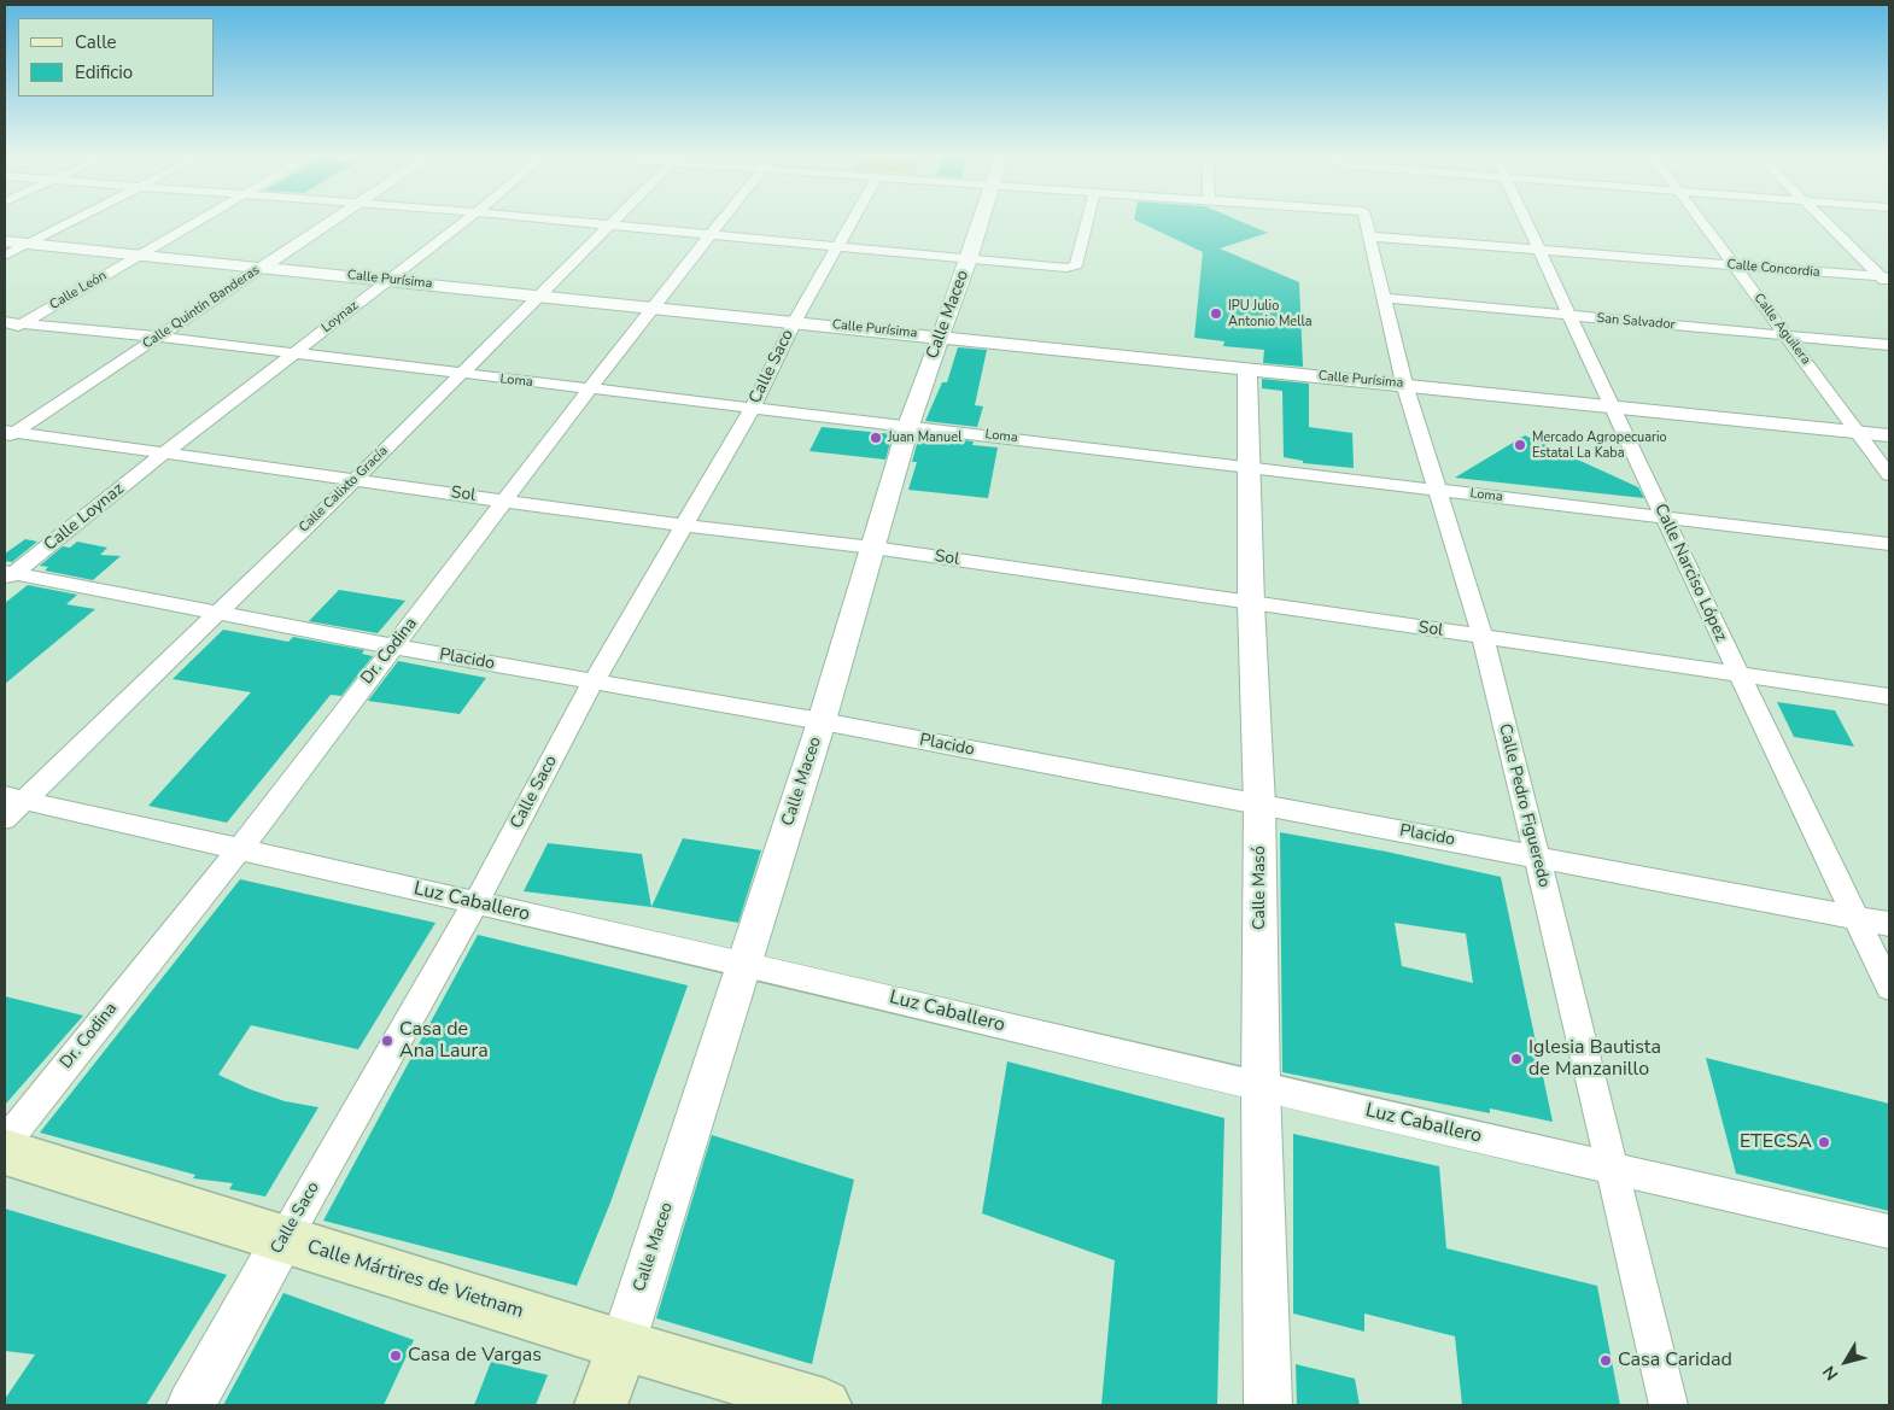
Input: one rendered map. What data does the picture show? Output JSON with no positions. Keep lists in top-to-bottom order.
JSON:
{
  "streets": {
    "main road": ["Calle Maceo", "Calle Mártires de Vietnam"],
    "street": [
      "Calle Concordia",
      "Calle Purísima",
      "Calle León",
      "Calle Quintín Banderas",
      "Loynaz",
      "San Salvador",
      "Calle Aguilera",
      "Calle Saco",
      "Loma",
      "Calle Calixto Gracía",
      "Sol",
      "Calle Loynaz",
      "Calle Narciso López",
      "Dr. Codina",
      "Placido",
      "Calle Pedro Figueredo",
      "Calle Masó",
      "Luz Caballero"
    ]
  },
  "crossings": [
    ["Calle Concordia", "Calle Aguilera"],
    ["Calle Concordia", "Calle Narciso López"],
    ["Calle Concordia", "Calle Pedro Figueredo"],
    ["Calle Purísima", "Calle León"],
    ["Calle Purísima", "Calle Quintín Banderas"],
    ["Calle Purísima", "Calle Maceo"],
    ["Calle Purísima", "Loynaz"],
    ["Calle Purísima", "Calle Aguilera"],
    ["Calle Purísima", "Calle Saco"],
    ["Calle Purísima", "Calle Calixto Gracía"],
    ["Calle Purísima", "Calle Narciso López"],
    ["Calle Purísima", "Dr. Codina"],
    ["Calle Purísima", "Calle Pedro Figueredo"],
    ["Calle Purísima", "Calle Masó"],
    ["Calle León", "Loma"],
    ["Calle Quintín Banderas", "Loma"],
    ["Calle Quintín Banderas", "Sol"],
    ["Calle Maceo", "Loma"],
    ["Calle Maceo", "Sol"],
    ["Calle Maceo", "Placido"],
    ["Calle Maceo", "Luz Caballero"],
    ["Calle Maceo", "Calle Mártires de Vietnam"],
    ["Loynaz", "Loma"],
    ["Loynaz", "Sol"],
    ["Loynaz", "Calle Loynaz"],
    ["San Salvador", "Calle Aguilera"],
    ["San Salvador", "Calle Narciso López"],
    ["San Salvador", "Calle Pedro Figueredo"],
    ["Calle Saco", "Loma"],
    ["Calle Saco", "Sol"],
    ["Calle Saco", "Placido"],
    ["Calle Saco", "Luz Caballero"],
    ["Calle Saco", "Calle Mártires de Vietnam"],
    ["Loma", "Calle Calixto Gracía"],
    ["Loma", "Calle Narciso López"],
    ["Loma", "Dr. Codina"],
    ["Loma", "Calle Pedro Figueredo"],
    ["Loma", "Calle Masó"],
    ["Calle Calixto Gracía", "Sol"],
    ["Calle Calixto Gracía", "Placido"],
    ["Calle Calixto Gracía", "Luz Caballero"],
    ["Sol", "Calle Loynaz"],
    ["Sol", "Calle Narciso López"],
    ["Sol", "Dr. Codina"],
    ["Sol", "Calle Pedro Figueredo"],
    ["Sol", "Calle Masó"],
    ["Calle Loynaz", "Placido"],
    ["Calle Narciso López", "Placido"],
    ["Dr. Codina", "Placido"],
    ["Dr. Codina", "Luz Caballero"],
    ["Placido", "Calle Pedro Figueredo"],
    ["Placido", "Calle Masó"],
    ["Calle Pedro Figueredo", "Luz Caballero"],
    ["Calle Masó", "Luz Caballero"]
  ],
  "places": [
    "IPU Julio Antonio Mella",
    "Juan Manuel",
    "Mercado Agropecuario Estatal La Kaba",
    "Casa de Ana Laura",
    "Iglesia Bautista de Manzanillo",
    "ETECSA",
    "Casa de Vargas",
    "Casa Caridad"
  ],
  "legend": ["Calle", "Edificio"],
  "north": "bottom left"
}
